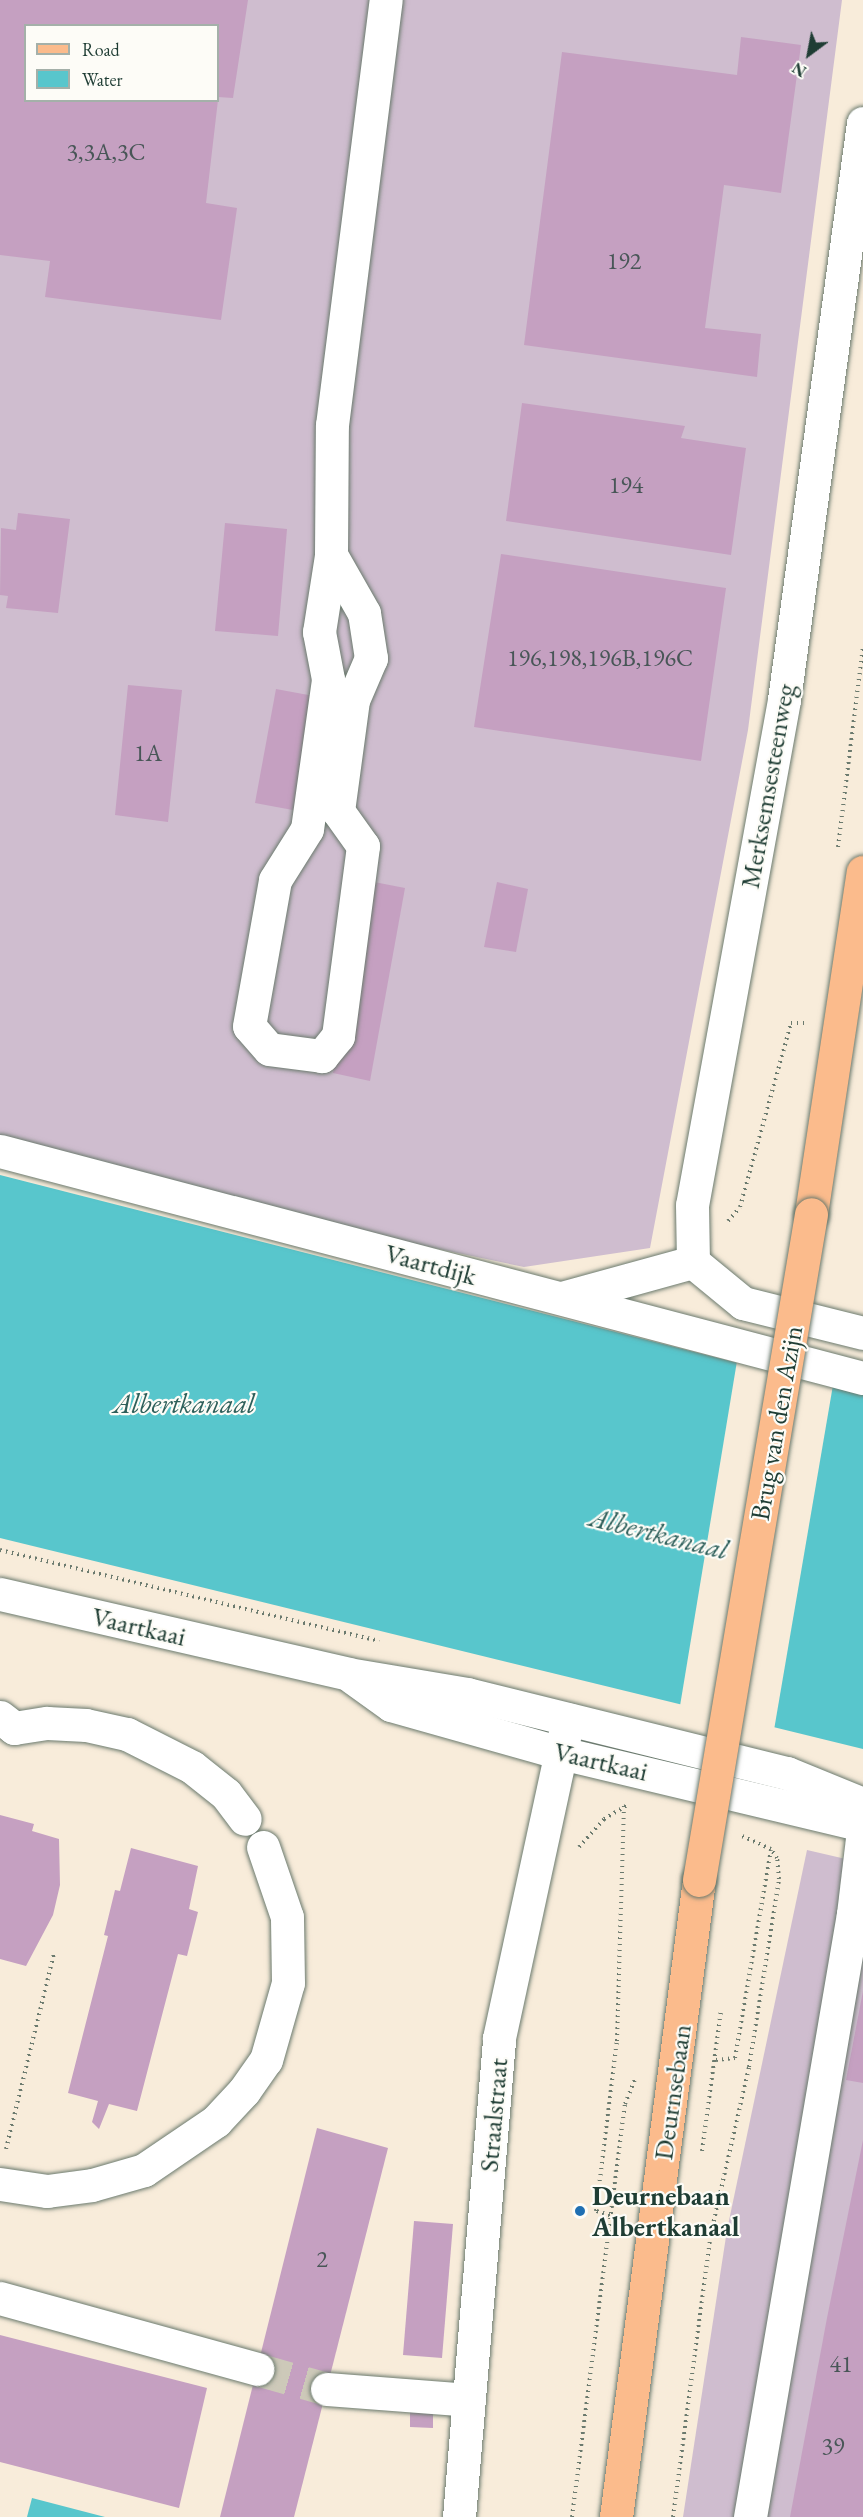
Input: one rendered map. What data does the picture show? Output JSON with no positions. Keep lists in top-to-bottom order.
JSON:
{
  "streets": {
    "main road": ["Brug van den Azijn", "Deurnsebaan"],
    "street": [
      "Merksemsesteenweg",
      "Vaartdijk",
      "Vaartkaai",
      "Straalstraat"
    ]
  },
  "crossings": [
    ["Brug van den Azijn", "Deurnsebaan"],
    ["Vaartkaai", "Straalstraat"]
  ],
  "water": ["Albertkanaal"],
  "places": ["Deurnebaan Albertkanaal"],
  "house_numbers": [
    "3,3A,3C",
    "192",
    "194",
    "196,198,196B,196C",
    "1A",
    "2",
    "41",
    "39"
  ],
  "legend": ["Road", "Water"],
  "north": "bottom left"
}
